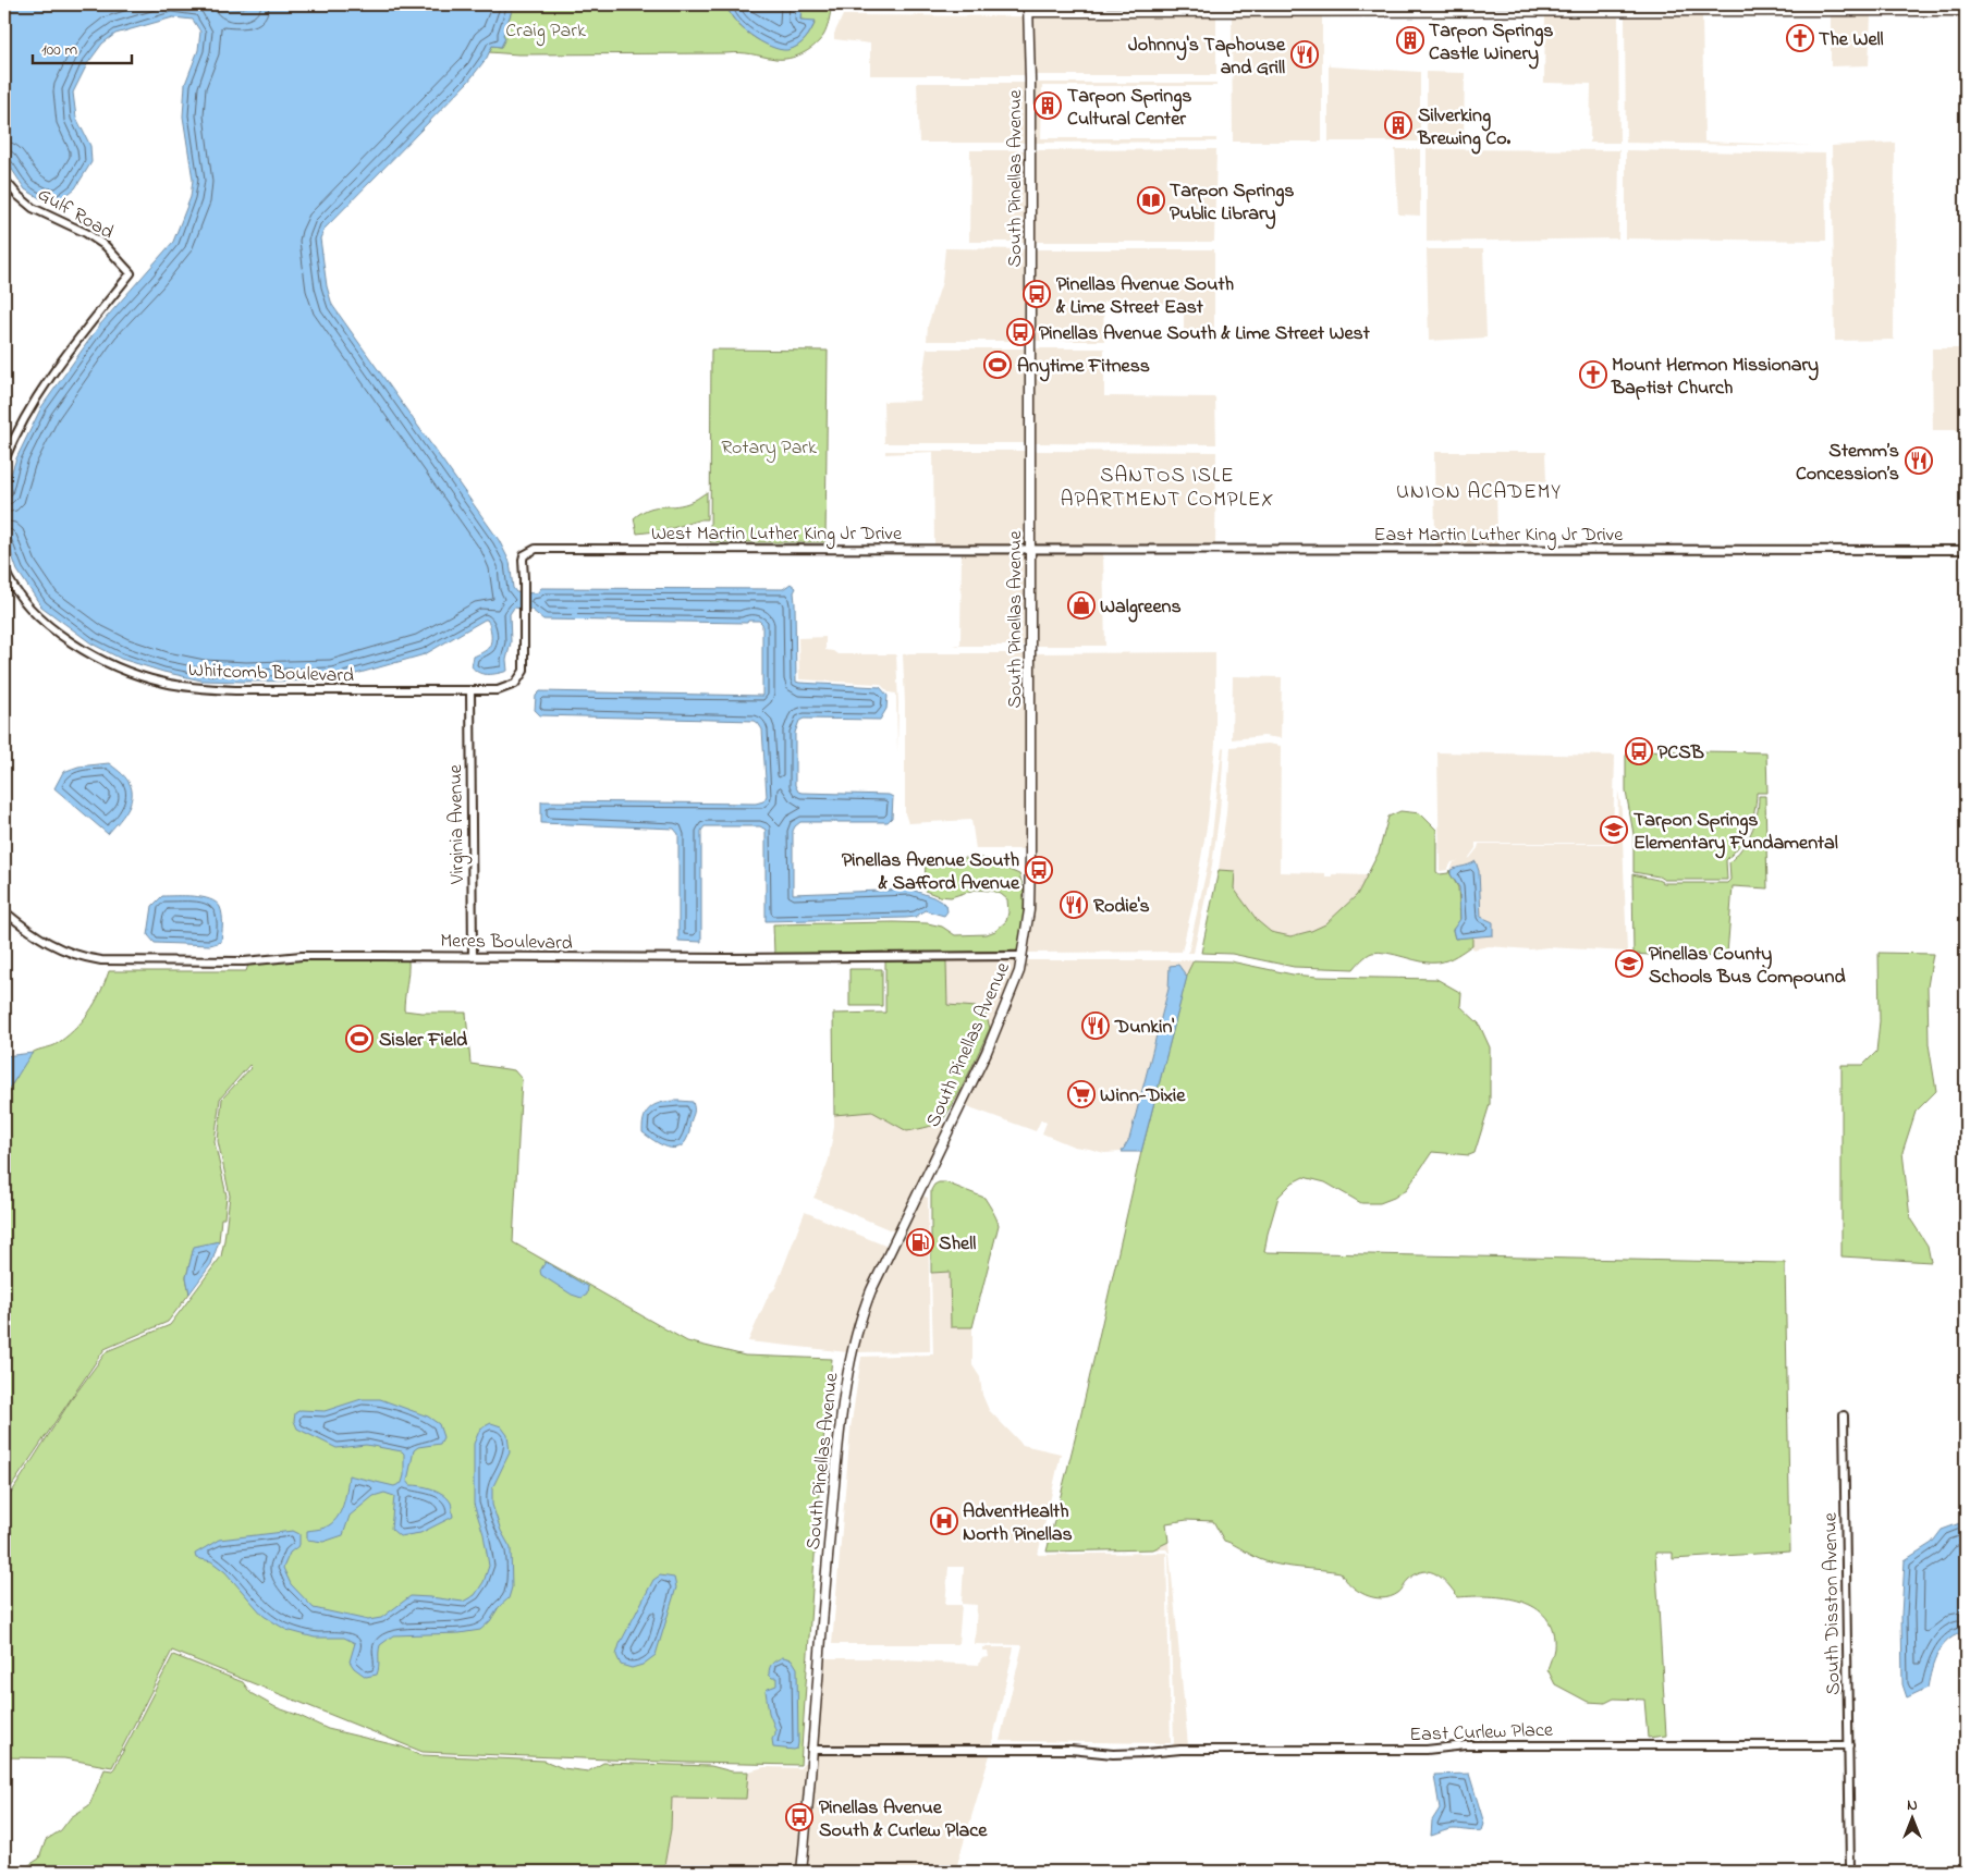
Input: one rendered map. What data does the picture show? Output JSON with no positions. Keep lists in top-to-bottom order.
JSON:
{
  "streets": {
    "main road": ["South Pinellas Avenue"],
    "street": [
      "Gulf Road",
      "West Martin Luther King Jr Drive",
      "East Martin Luther King Jr Drive",
      "Whitcomb Boulevard",
      "Virginia Avenue",
      "Meres Boulevard",
      "South Disston Avenue",
      "East Curlew Place"
    ]
  },
  "crossings": [
    ["South Pinellas Avenue", "West Martin Luther King Jr Drive"],
    ["South Pinellas Avenue", "East Martin Luther King Jr Drive"],
    ["South Pinellas Avenue", "Meres Boulevard"],
    ["South Pinellas Avenue", "East Curlew Place"],
    ["West Martin Luther King Jr Drive", "East Martin Luther King Jr Drive"],
    ["West Martin Luther King Jr Drive", "Whitcomb Boulevard"],
    ["Whitcomb Boulevard", "Virginia Avenue"],
    ["Virginia Avenue", "Meres Boulevard"],
    ["South Disston Avenue", "East Curlew Place"]
  ],
  "districts": ["SANTOS ISLE APARTMENT COMPLEX", "UNION ACADEMY"],
  "parks": ["Craig Park", "Rotary Park"],
  "places": {
    "church": ["The Well", "Mount Hermon Missionary Baptist Church"],
    "building": ["Tarpon Springs Castle Winery", "Tarpon Springs Cultural Center", "Silverking Brewing Co."],
    "restaurant": [
      "Johnny's Taphouse and Grill",
      "Stemm’s Concession’s",
      "Rodie's",
      "Dunkin'"
    ],
    "library": ["Tarpon Springs Public Library"],
    "bus stop": [
      "Pinellas Avenue South & Lime Street East",
      "Pinellas Avenue South & Lime Street West",
      "PCSB",
      "Pinellas Avenue South & Safford Avenue",
      "Pinellas Avenue South & Curlew Place"
    ],
    "sports": ["Anytime Fitness", "Sisler Field"],
    "shop": ["Walgreens"],
    "school or university": ["Tarpon Springs Elementary Fundamental", "Pinellas County Schools Bus Compound"],
    "supermarket": ["Winn-Dixie"],
    "fuel station": ["Shell"],
    "hospital": ["AdventHealth North Pinellas"]
  },
  "scale_bar": "100 m",
  "north": "top"
}
